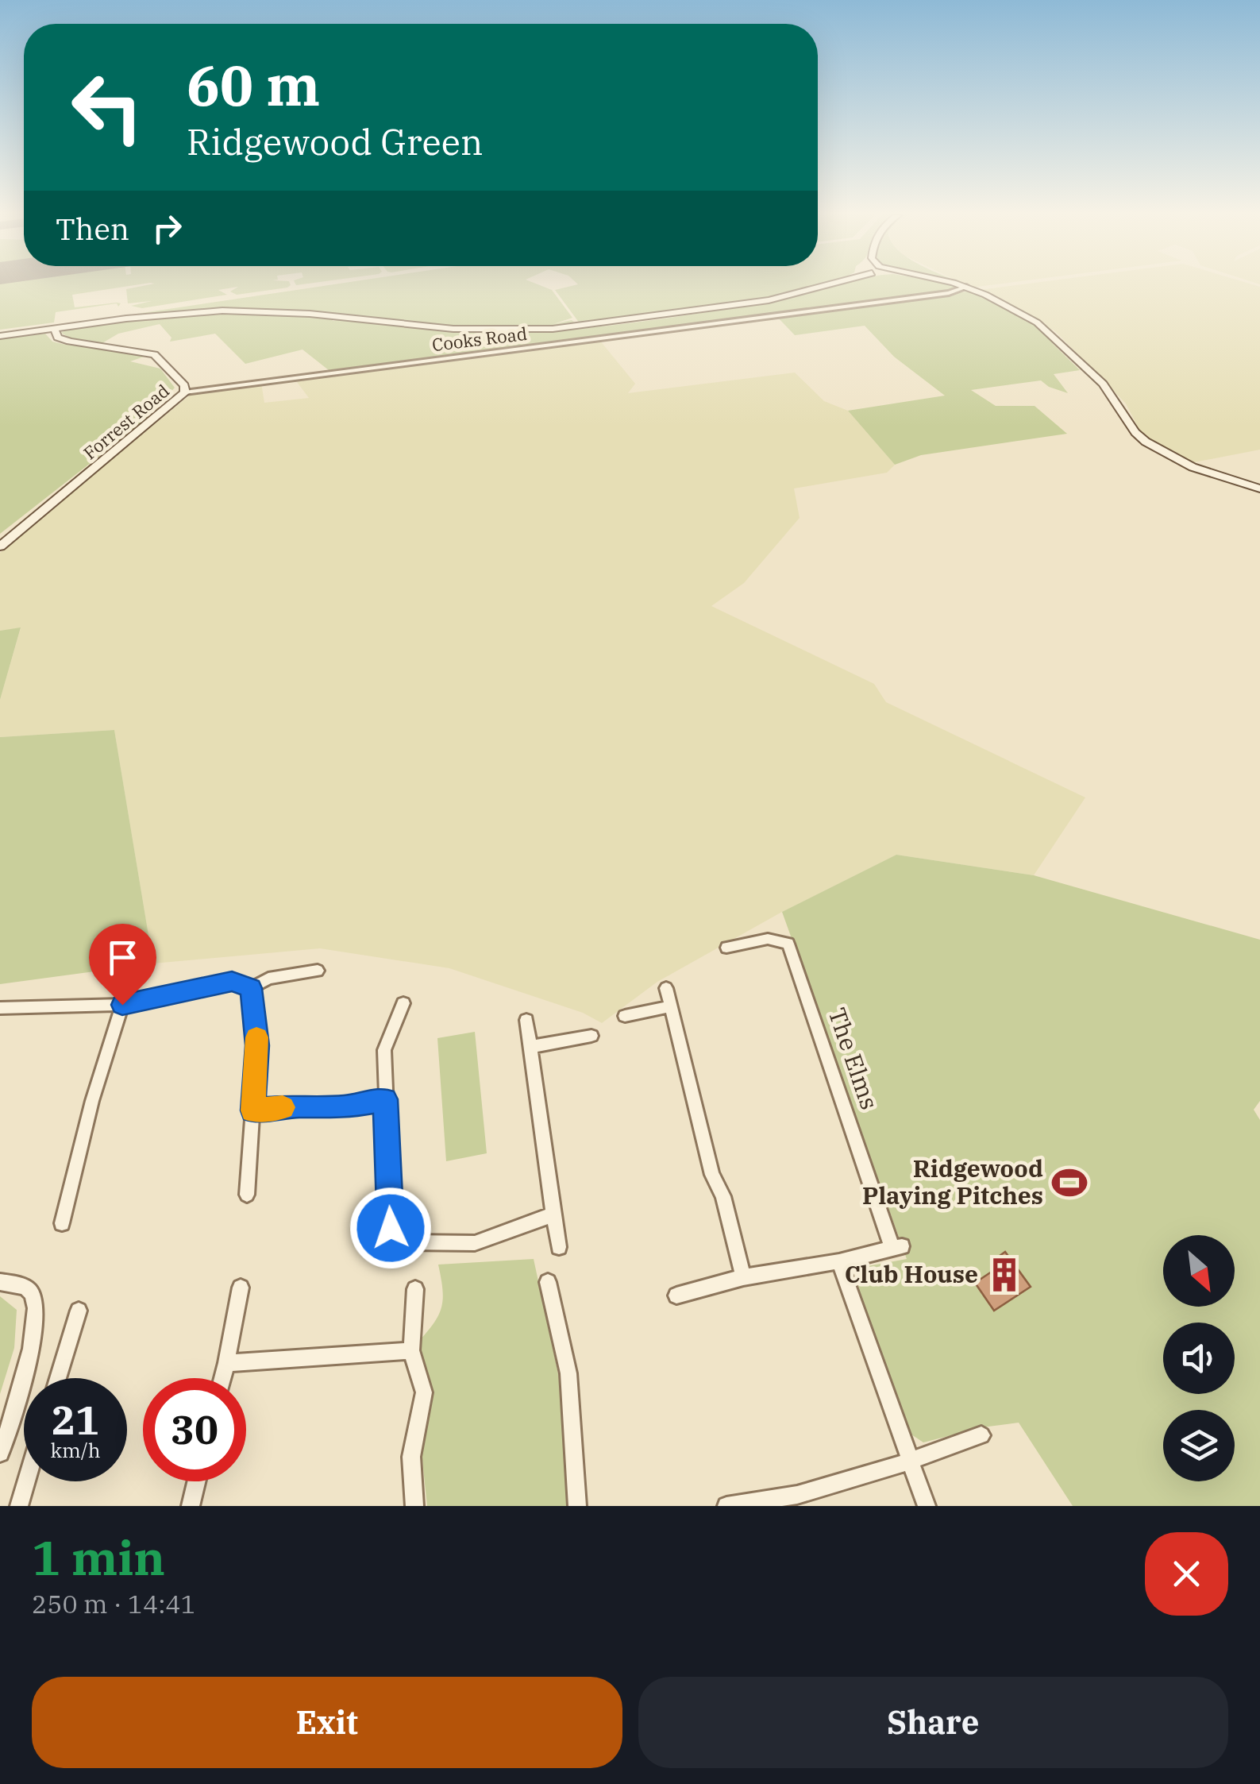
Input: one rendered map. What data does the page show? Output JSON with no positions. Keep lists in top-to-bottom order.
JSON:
{
  "streets": {
    "street": ["Cooks Road", "Forrest Road", "The Elms"]
  },
  "crossings": [
    ["Cooks Road", "Forrest Road"]
  ],
  "places": {
    "sports": ["Ridgewood Playing Pitches"],
    "building": ["Club House"]
  },
  "north": "bottom right",
  "page": {
    "turn": ["60 m", "Ridgewood Green"],
    "then": "Then",
    "speed": "21 km/h",
    "limit": "30",
    "heading": ["1 min", "250 m · 14:41"],
    "buttons": ["Exit", "Share"]
  }
}
